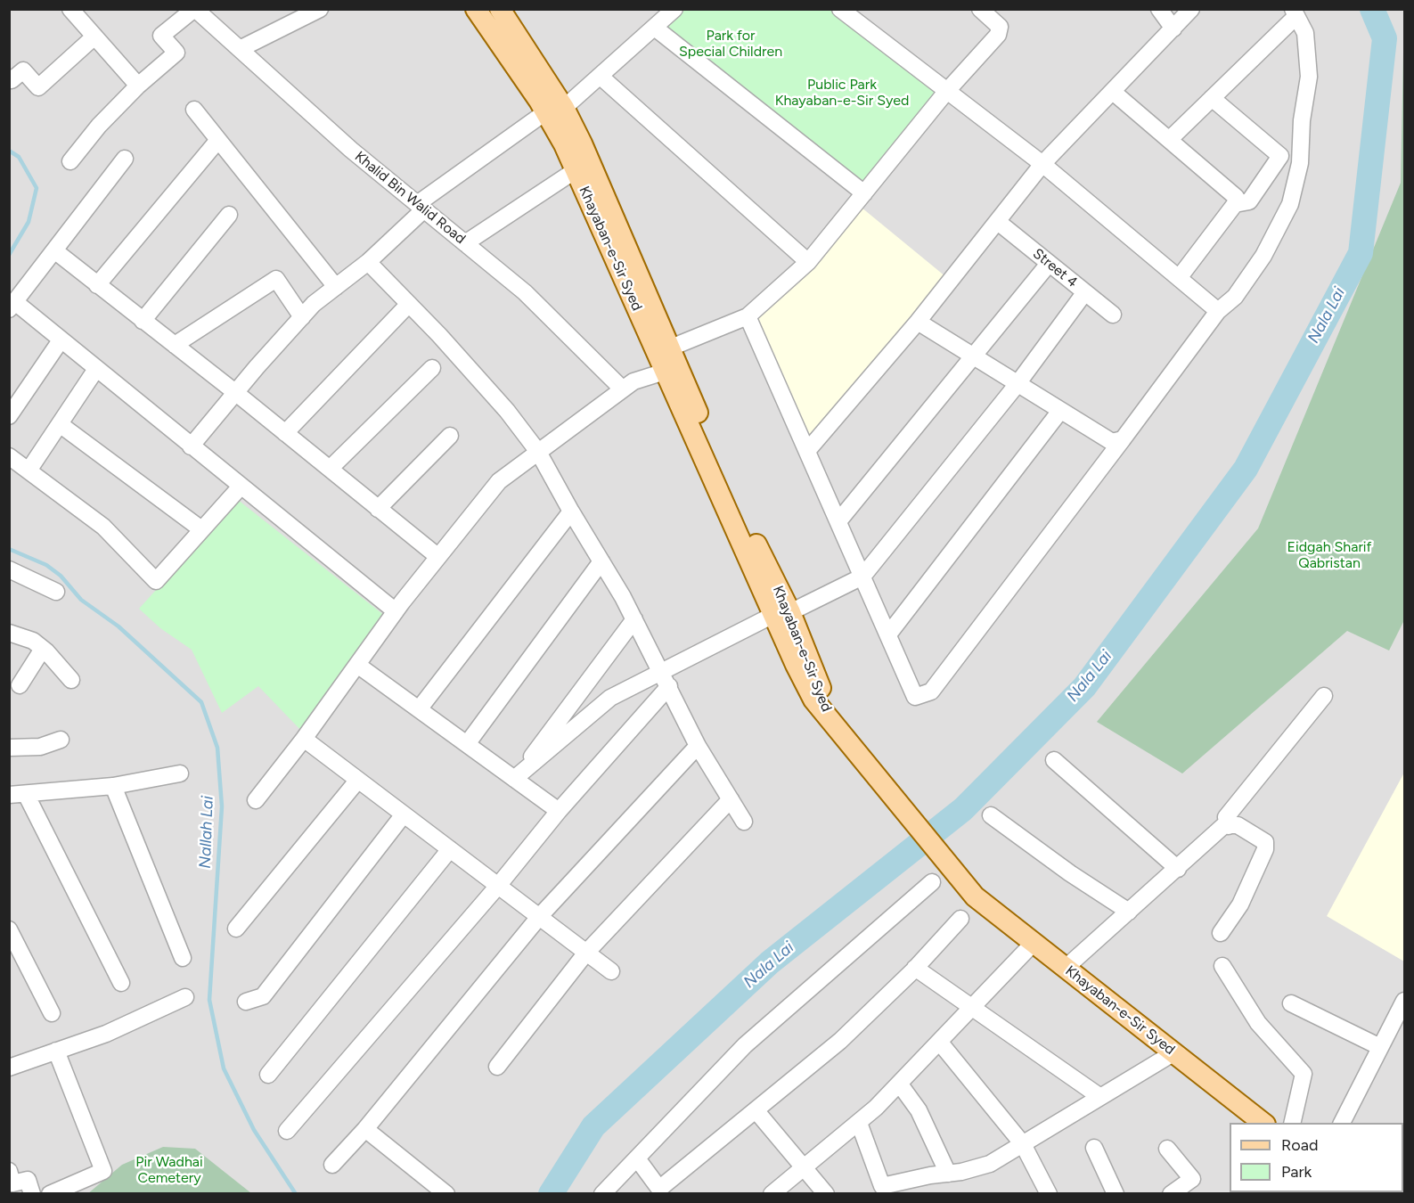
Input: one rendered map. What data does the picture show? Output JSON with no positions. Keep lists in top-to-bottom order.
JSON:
{
  "streets": {
    "main road": ["Khayaban-e-Sir Syed"],
    "street": ["Khalid Bin Walid Road", "Street 4"]
  },
  "water": ["Nala Lai", "Nallah Lai"],
  "parks": [
    "Park for Special Children",
    "Public Park Khayaban-e-Sir Syed",
    "Eidgah Sharif Qabristan",
    "Pir Wadhai Cemetery"
  ],
  "legend": ["Road", "Park"]
}
